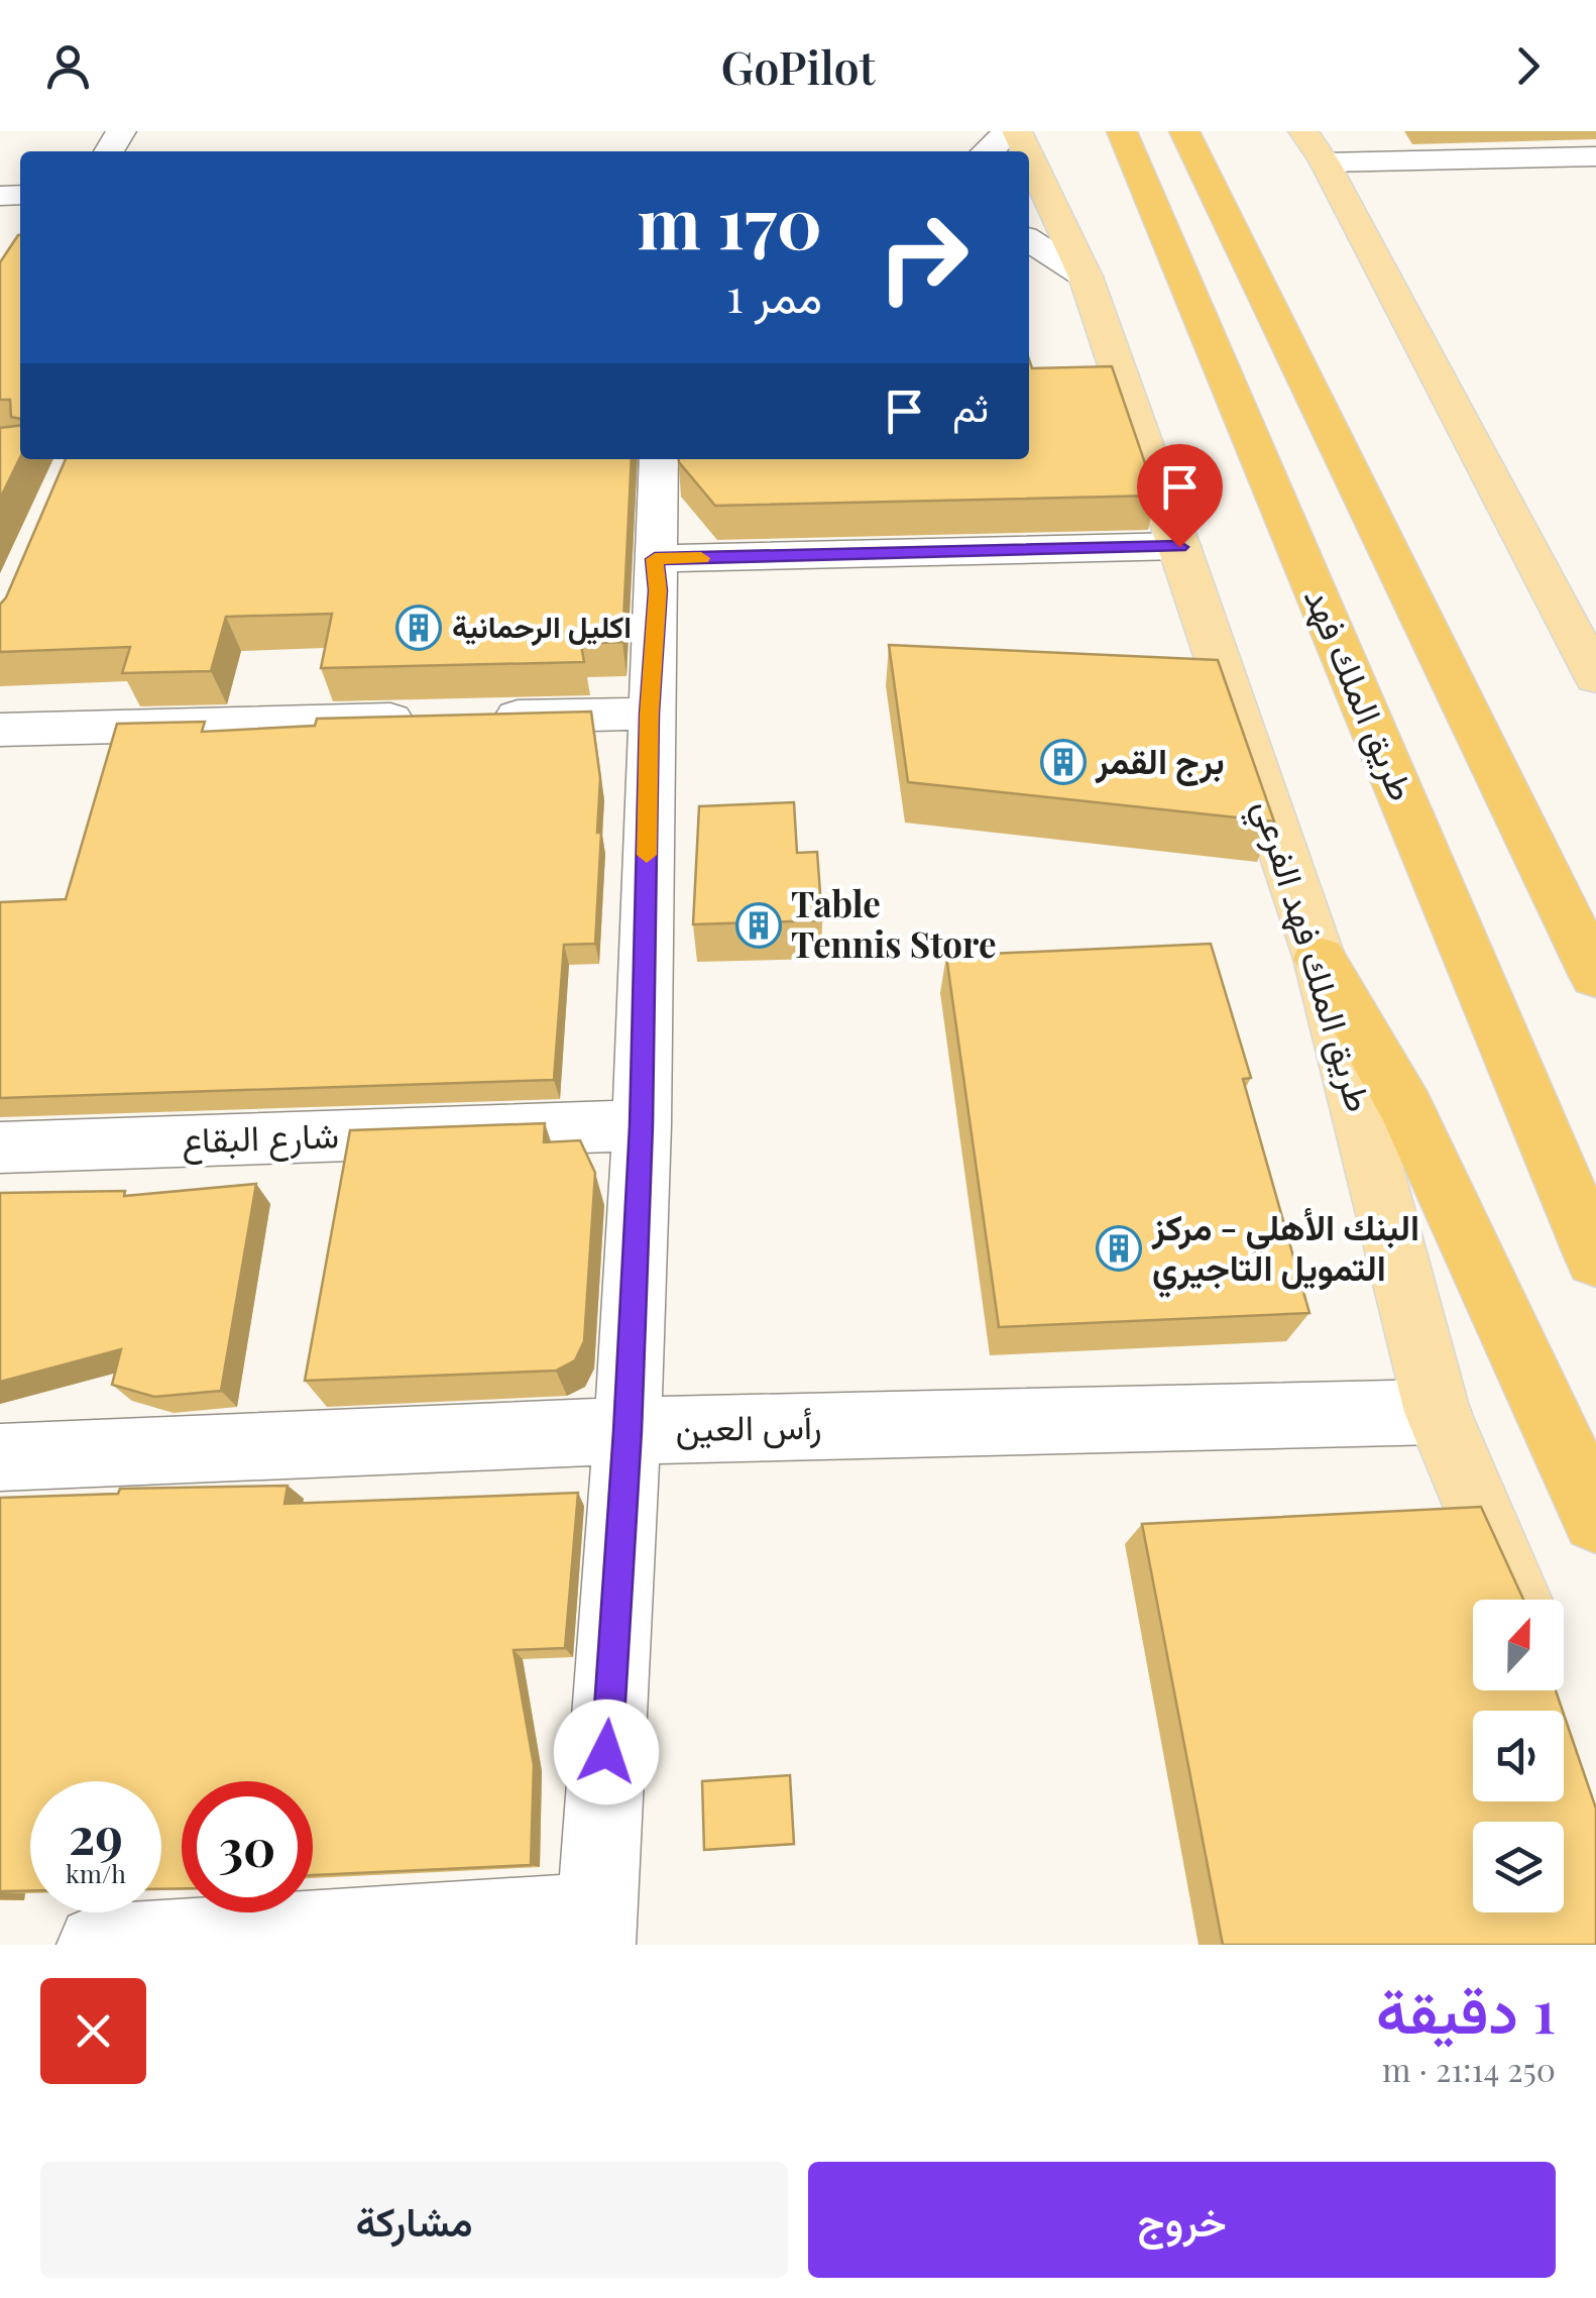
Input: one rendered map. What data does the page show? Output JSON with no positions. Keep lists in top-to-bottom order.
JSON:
{
  "streets": {
    "highway": ["طريق الملك فهد"],
    "main road": ["طريق الملك فهد الفرعي"],
    "street": ["شارع البقاع", "رأس العين"]
  },
  "crossings": [
    ["طريق الملك فهد الفرعي", "رأس العين"]
  ],
  "places": {
    "building": [
      "اكليل الرحمانية",
      "برج القمر",
      "Table Tennis Store",
      "البنك الأهلي - مركز التمويل التاجيري"
    ]
  },
  "north": "top",
  "page": {
    "header": "GoPilot",
    "turn": ["170 m", "ممر 1"],
    "then": "ثم",
    "speed": "29 km/h",
    "limit": "30",
    "heading": ["1 دقيقة", "250 m · 21:14"],
    "buttons": ["خروج", "مشاركة"]
  }
}
